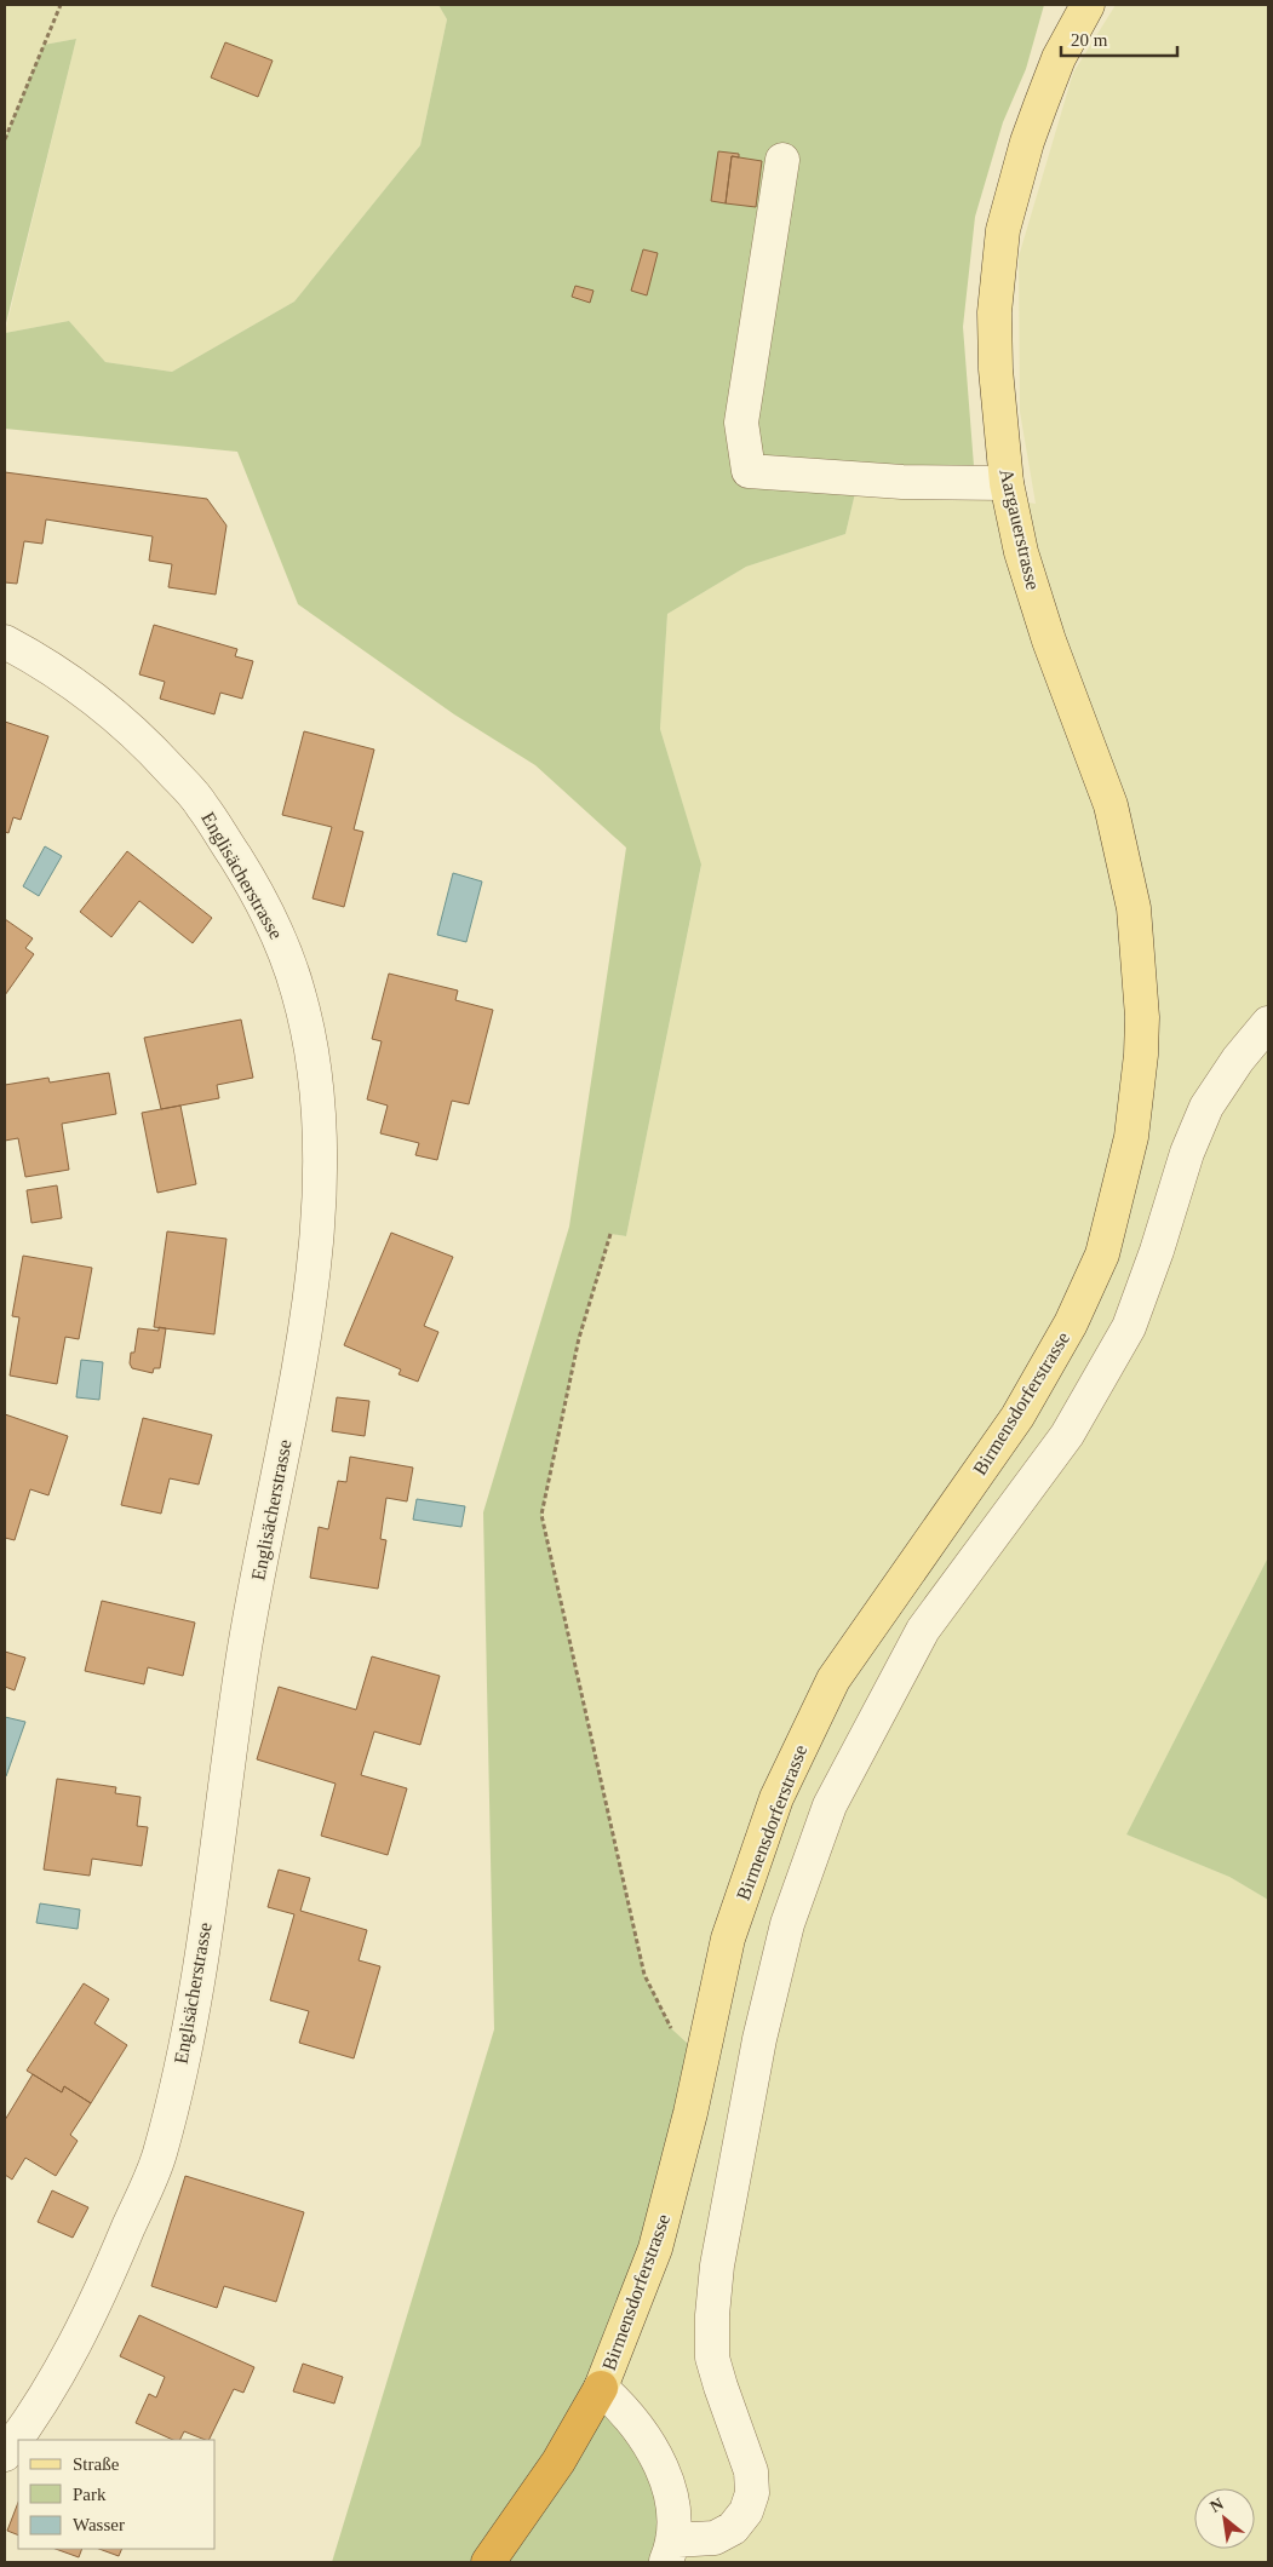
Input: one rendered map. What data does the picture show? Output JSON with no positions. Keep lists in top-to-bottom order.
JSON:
{
  "streets": {
    "main road": ["Aargauerstrasse", "Birmensdorferstrasse"],
    "street": ["Englisächerstrasse"]
  },
  "crossings": [
    ["Aargauerstrasse", "Birmensdorferstrasse"]
  ],
  "legend": ["Straße", "Park", "Wasser"],
  "scale_bar": "20 m",
  "north": "top left"
}
